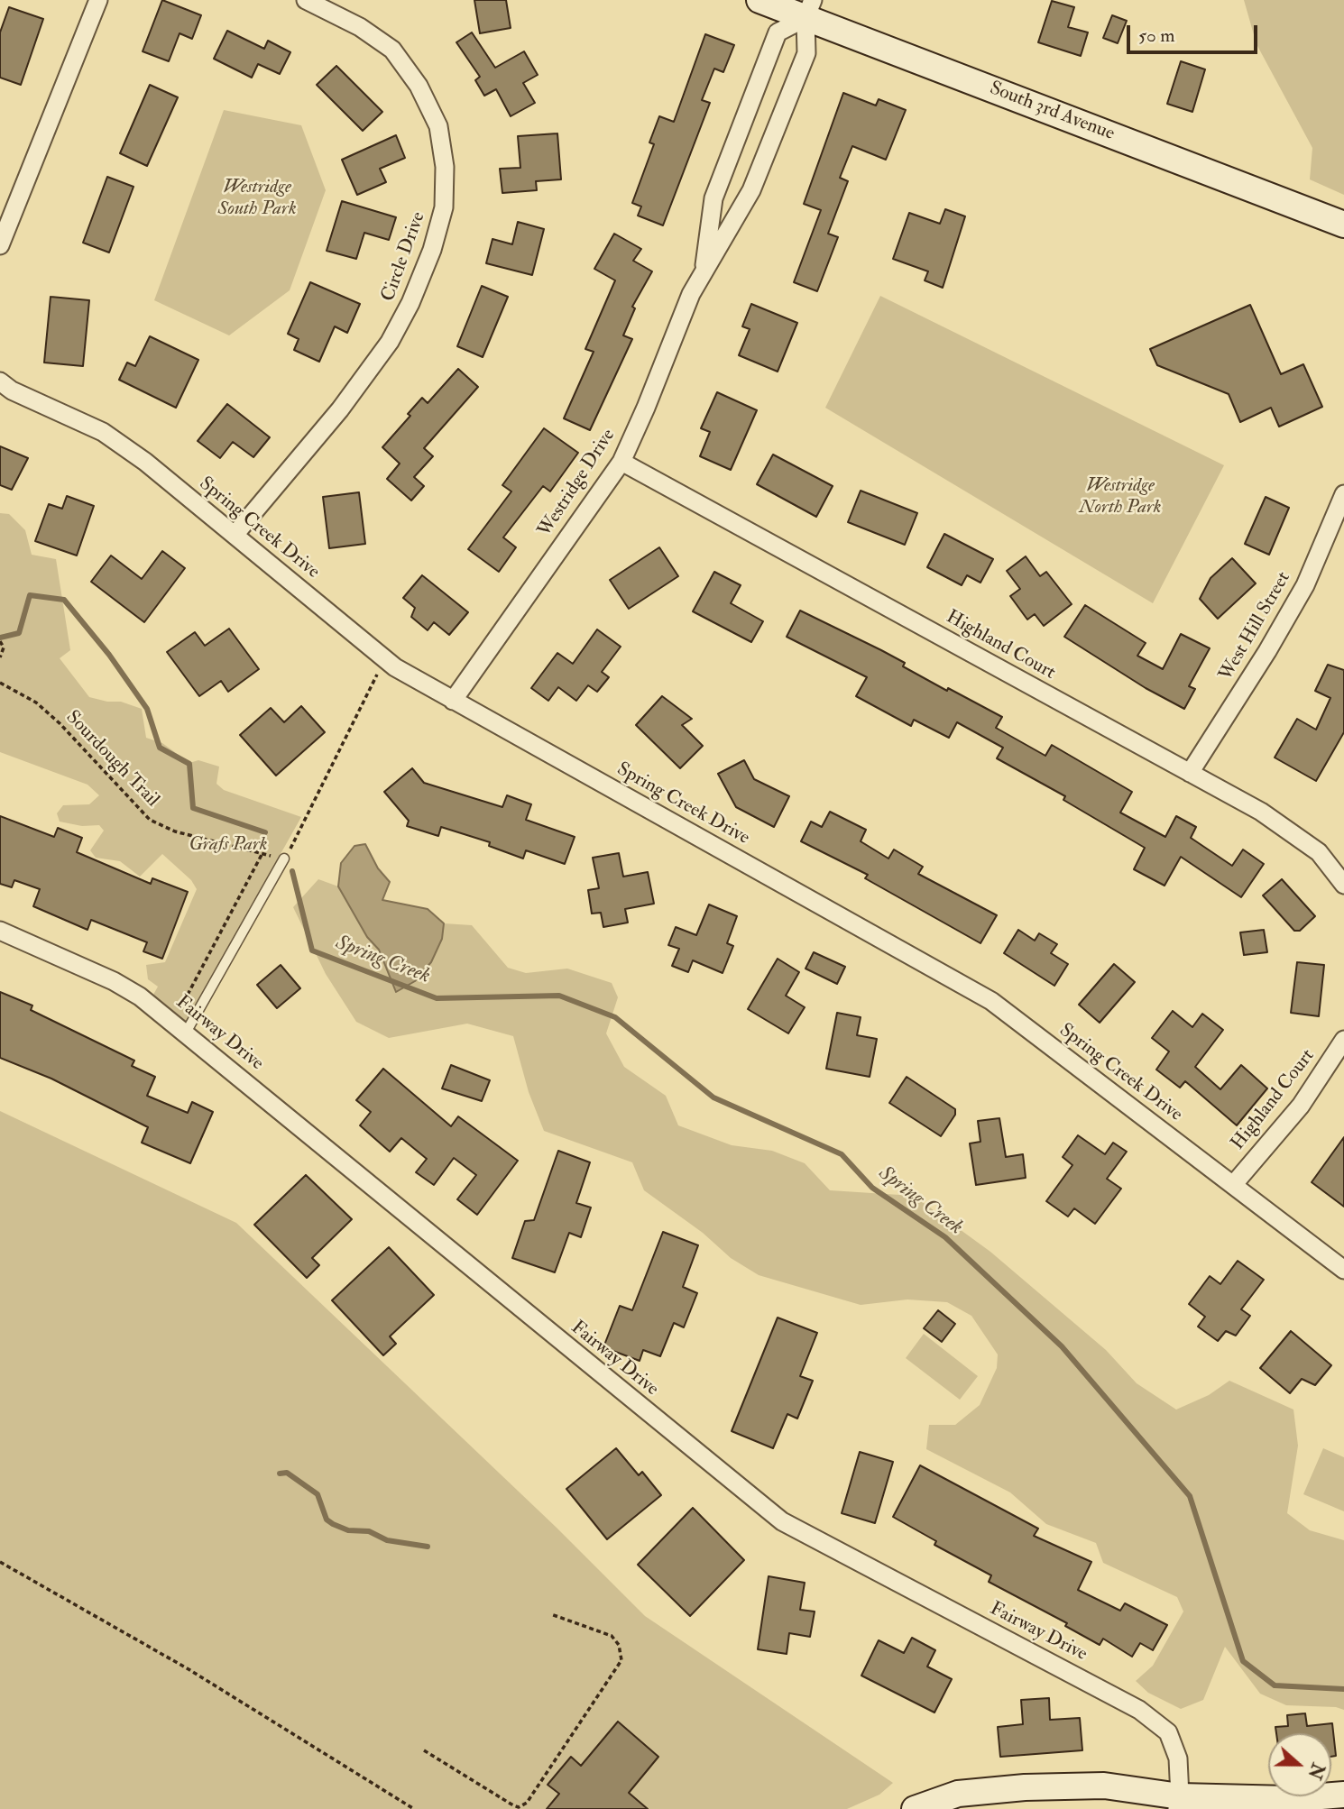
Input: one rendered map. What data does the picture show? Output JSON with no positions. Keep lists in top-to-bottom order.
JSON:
{
  "streets": {
    "main road": ["South 3rd Avenue"],
    "street": [
      "Circle Drive",
      "Westridge Drive",
      "Spring Creek Drive",
      "West Hill Street",
      "Highland Court",
      "Fairway Drive"
    ],
    "path": ["Sourdough Trail"]
  },
  "crossings": [
    ["South 3rd Avenue", "Westridge Drive"],
    ["Circle Drive", "Spring Creek Drive"],
    ["Westridge Drive", "Spring Creek Drive"],
    ["Westridge Drive", "Highland Court"],
    ["Spring Creek Drive", "Highland Court"],
    ["West Hill Street", "Highland Court"]
  ],
  "water": ["Spring Creek"],
  "parks": ["Westridge South Park", "Westridge North Park", "Grafs Park"],
  "scale_bar": "50 m",
  "north": "right"
}
